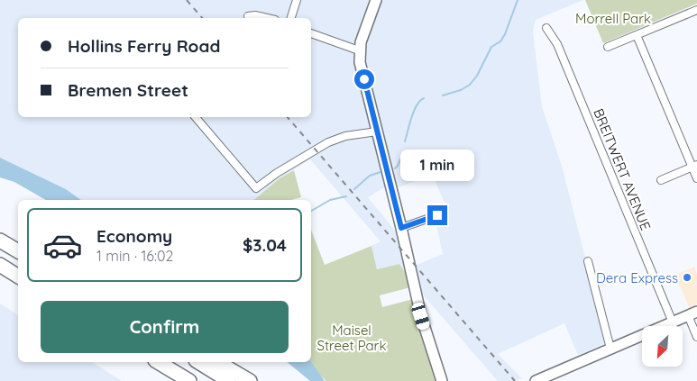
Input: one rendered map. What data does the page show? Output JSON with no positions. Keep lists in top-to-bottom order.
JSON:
{
  "streets": {
    "street": ["BREITWERT AVENUE"]
  },
  "parks": ["Morrell Park", "Maisel Street Park"],
  "places": ["Dera Express"],
  "north": "bottom left",
  "page": {
    "banner": ["Hollins Ferry Road", "Bremen Street"],
    "bubble": "1 min",
    "list": [
      {
        "name": "Economy",
        "note": "1 min · 16:02",
        "value": "$3.04"
      }
    ],
    "buttons": "Confirm"
  }
}
